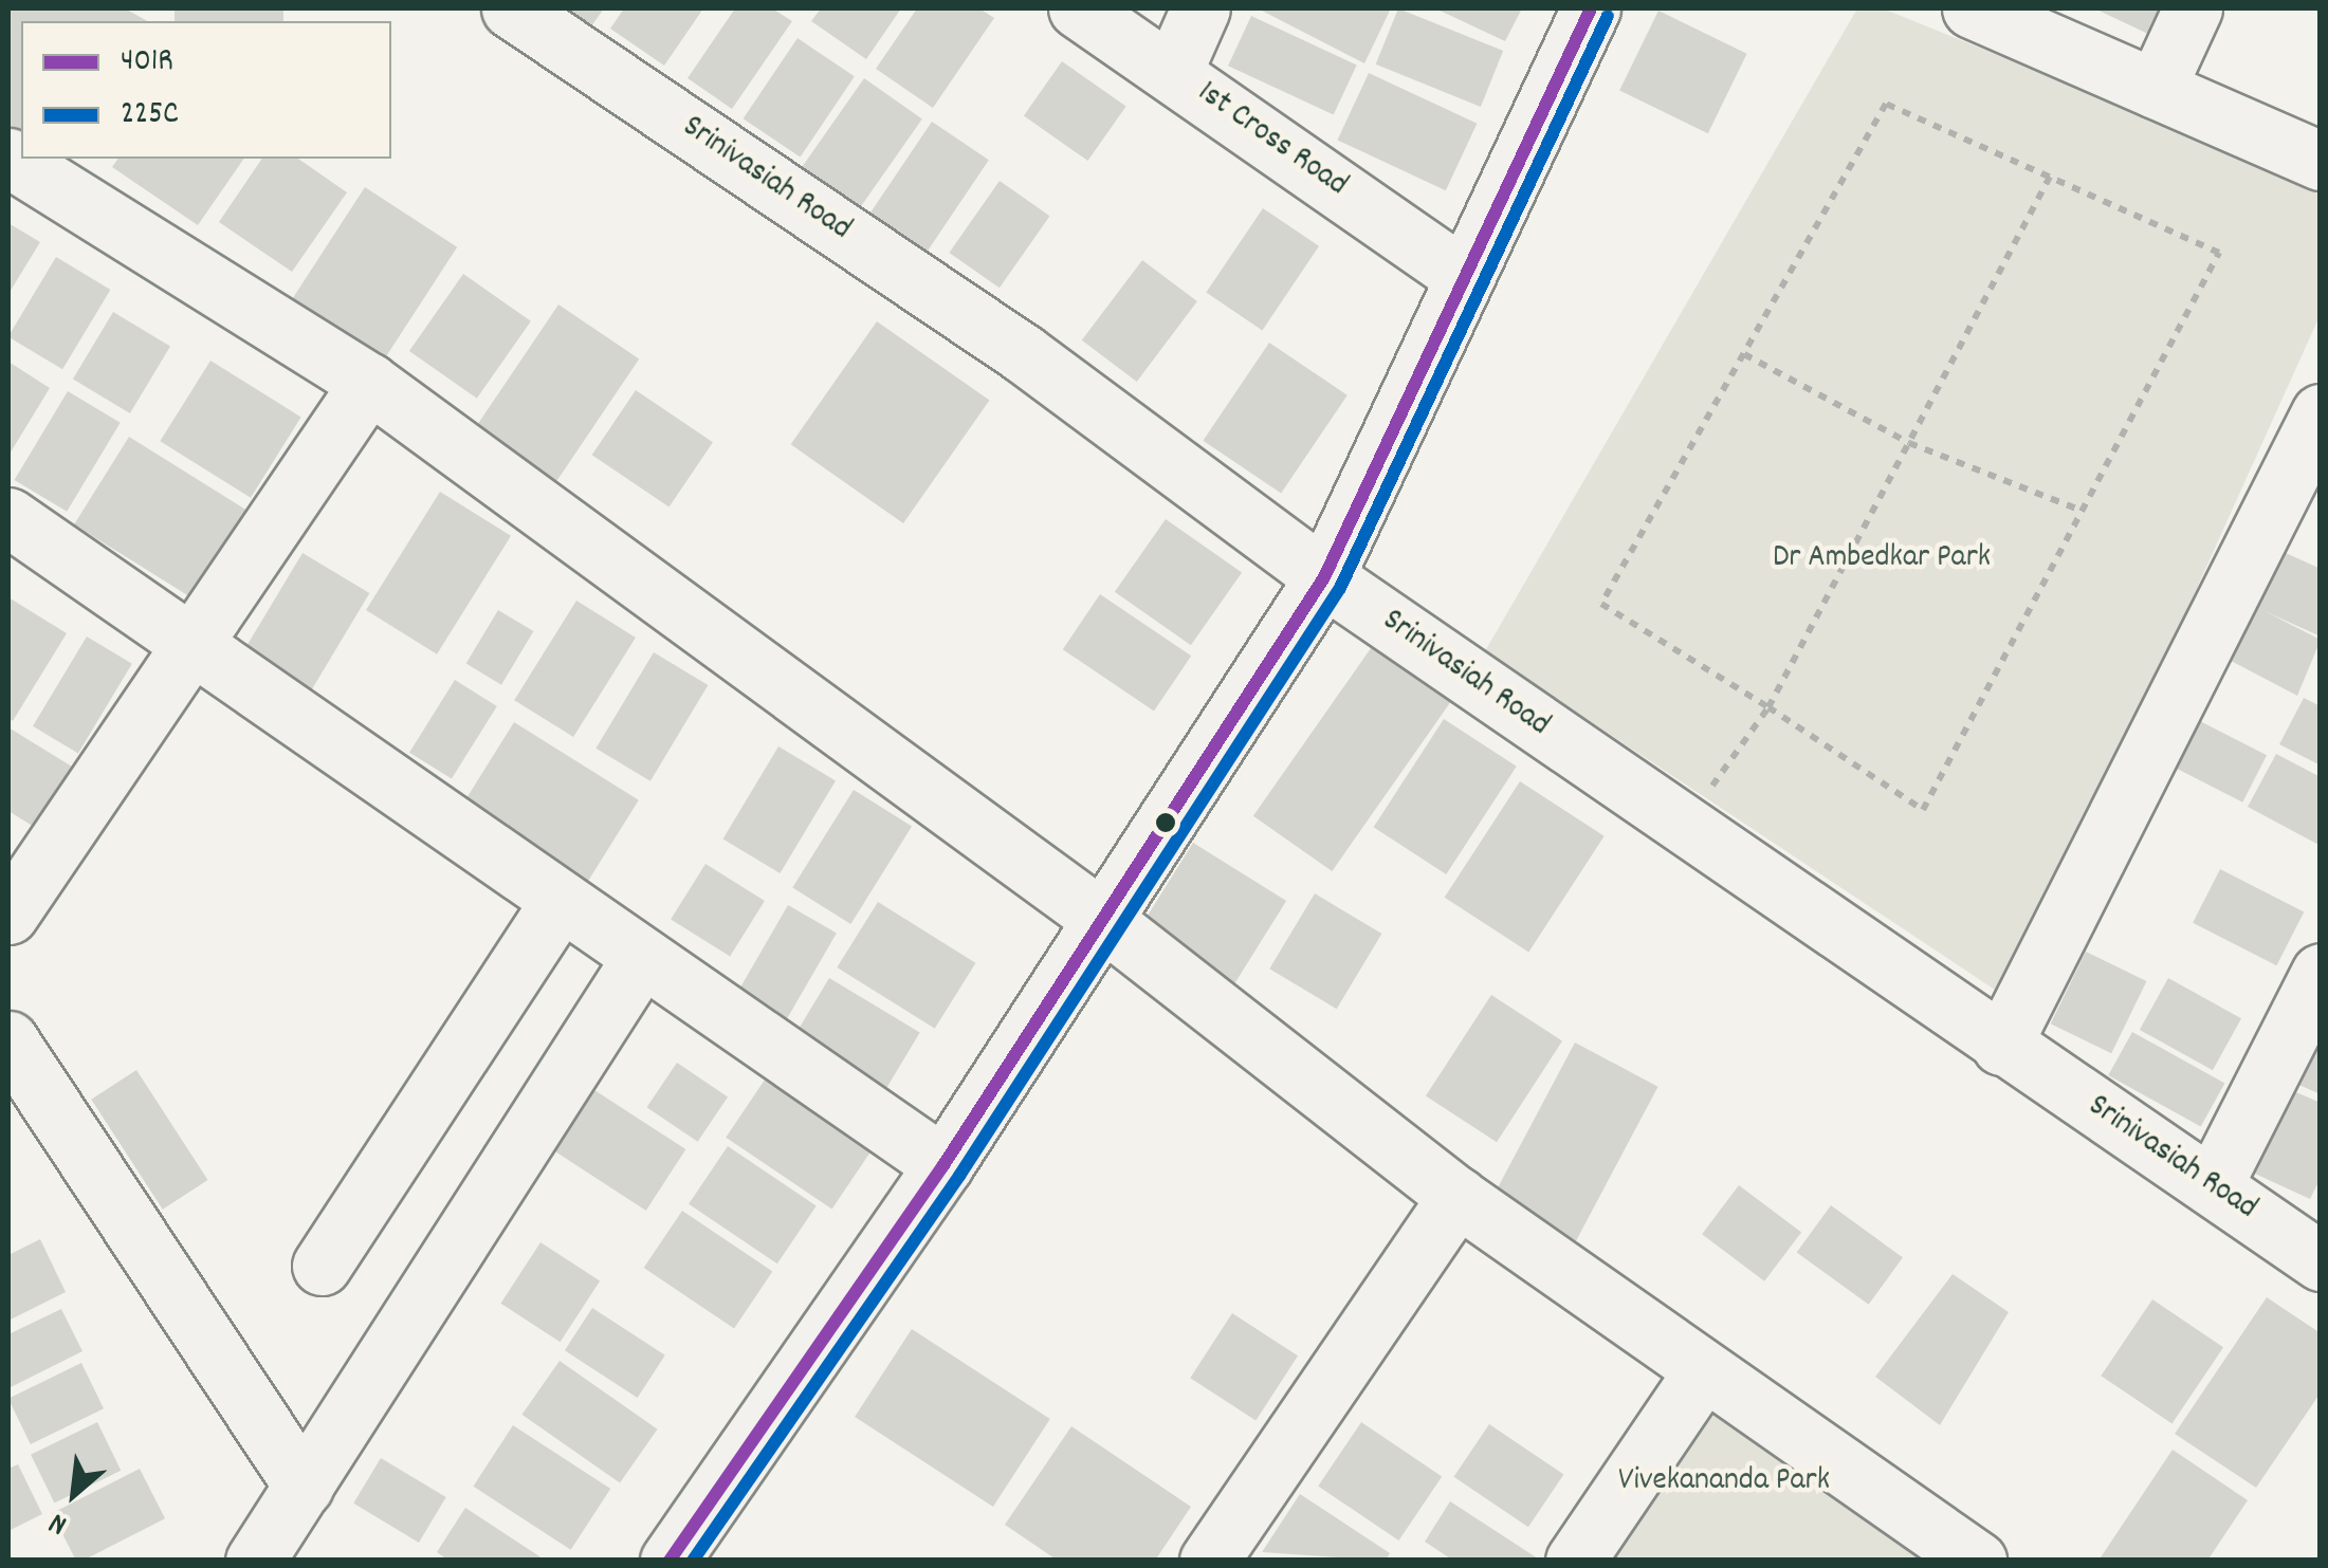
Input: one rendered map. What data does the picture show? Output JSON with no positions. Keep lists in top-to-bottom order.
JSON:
{
  "streets": {
    "street": ["1st Cross Road", "Srinivasiah Road"]
  },
  "parks": ["Dr Ambedkar Park", "Vivekananda Park"],
  "lines": ["transit line 401R", "transit line 225C"],
  "legend": ["401R", "225C"],
  "north": "bottom left"
}
